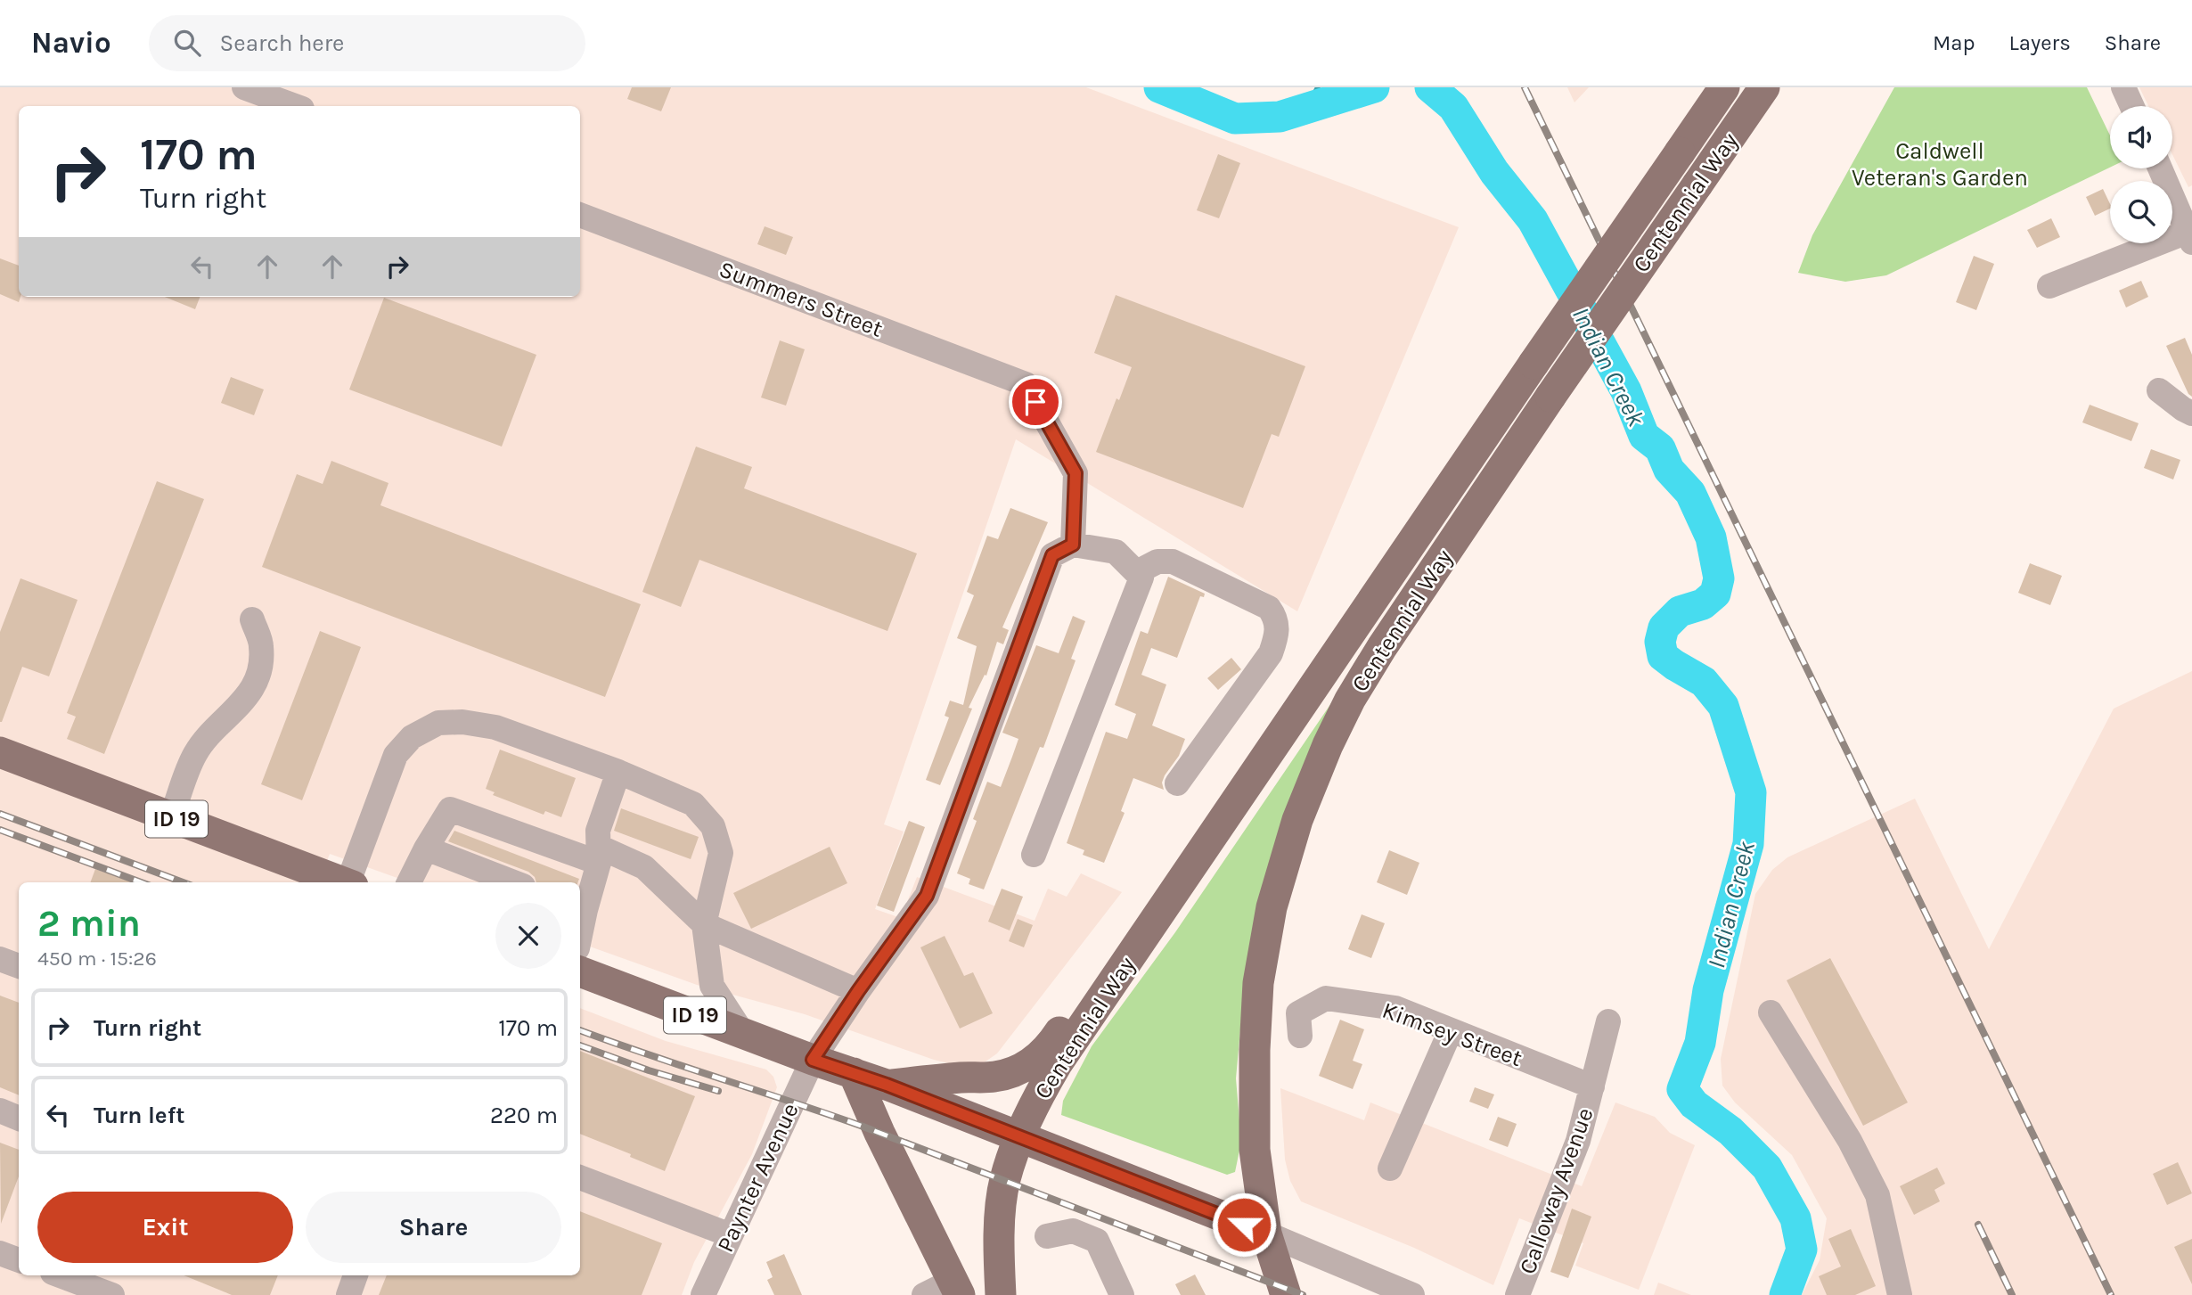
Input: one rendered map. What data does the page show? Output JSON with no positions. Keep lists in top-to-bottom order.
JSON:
{
  "streets": {
    "main road": ["Centennial Way", "ID 19"],
    "street": [
      "Summers Street",
      "Kimsey Street",
      "Paynter Avenue",
      "Calloway Avenue"
    ]
  },
  "crossings": [
    ["Centennial Way", "ID 19"],
    ["Summers Street", "Paynter Avenue"],
    ["ID 19", "Paynter Avenue"],
    ["Kimsey Street", "Calloway Avenue"]
  ],
  "water": ["Indian Creek"],
  "parks": ["Caldwell Veteran's Garden"],
  "page": {
    "header": "Navio",
    "search": "Search here",
    "nav": ["Map", "Layers", "Share"],
    "turn": ["170 m", "Turn right"],
    "heading": ["2 min", "450 m · 15:26"],
    "list": [
      {
        "name": "Turn right",
        "value": "170 m"
      },
      {
        "name": "Turn left",
        "value": "220 m"
      }
    ],
    "buttons": ["Exit", "Share"]
  }
}
